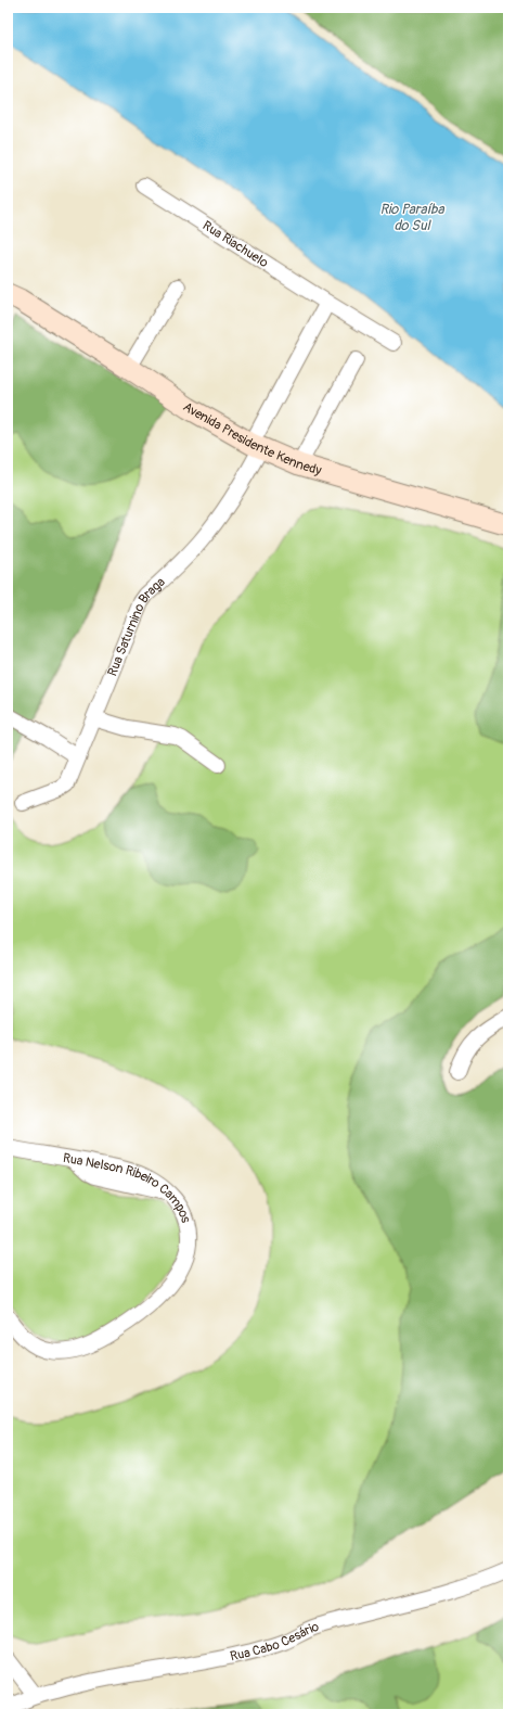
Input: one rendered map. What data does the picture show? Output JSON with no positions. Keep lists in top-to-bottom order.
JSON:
{
  "streets": {
    "main road": ["Avenida Presidente Kennedy"],
    "street": [
      "Rua Riachuelo",
      "Rua Saturnino Braga",
      "Rua Nelson Ribeiro Campos",
      "Rua Cabo Cesário"
    ]
  },
  "crossings": [
    ["Avenida Presidente Kennedy", "Rua Saturnino Braga"]
  ],
  "water": ["Rio Paraíba do Sul"]
}
